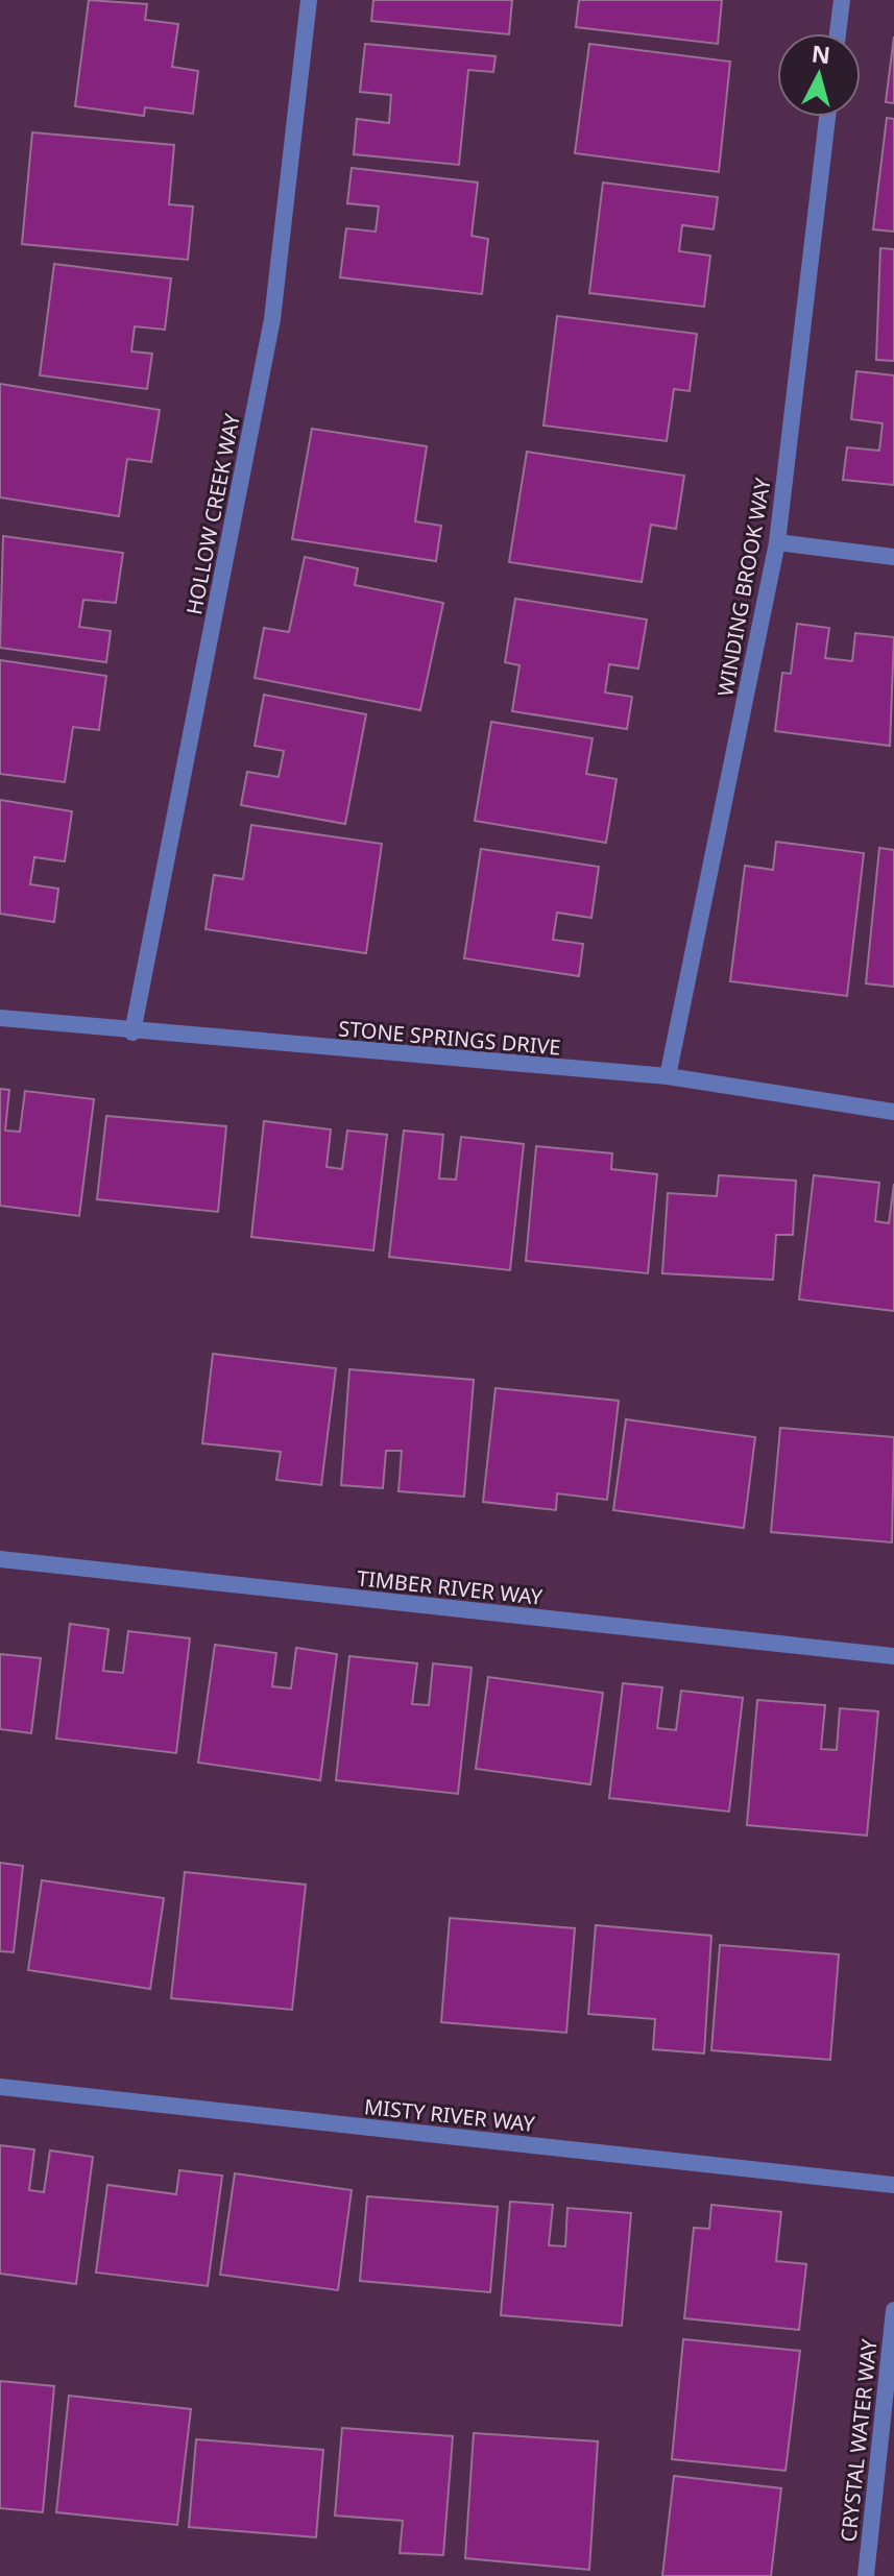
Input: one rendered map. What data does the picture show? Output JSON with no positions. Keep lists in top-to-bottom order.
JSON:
{
  "streets": {
    "street": [
      "HOLLOW CREEK WAY",
      "WINDING BROOK WAY",
      "STONE SPRINGS DRIVE",
      "TIMBER RIVER WAY",
      "MISTY RIVER WAY",
      "CRYSTAL WATER WAY"
    ]
  },
  "crossings": [
    ["HOLLOW CREEK WAY", "STONE SPRINGS DRIVE"],
    ["WINDING BROOK WAY", "STONE SPRINGS DRIVE"]
  ],
  "north": "top"
}
